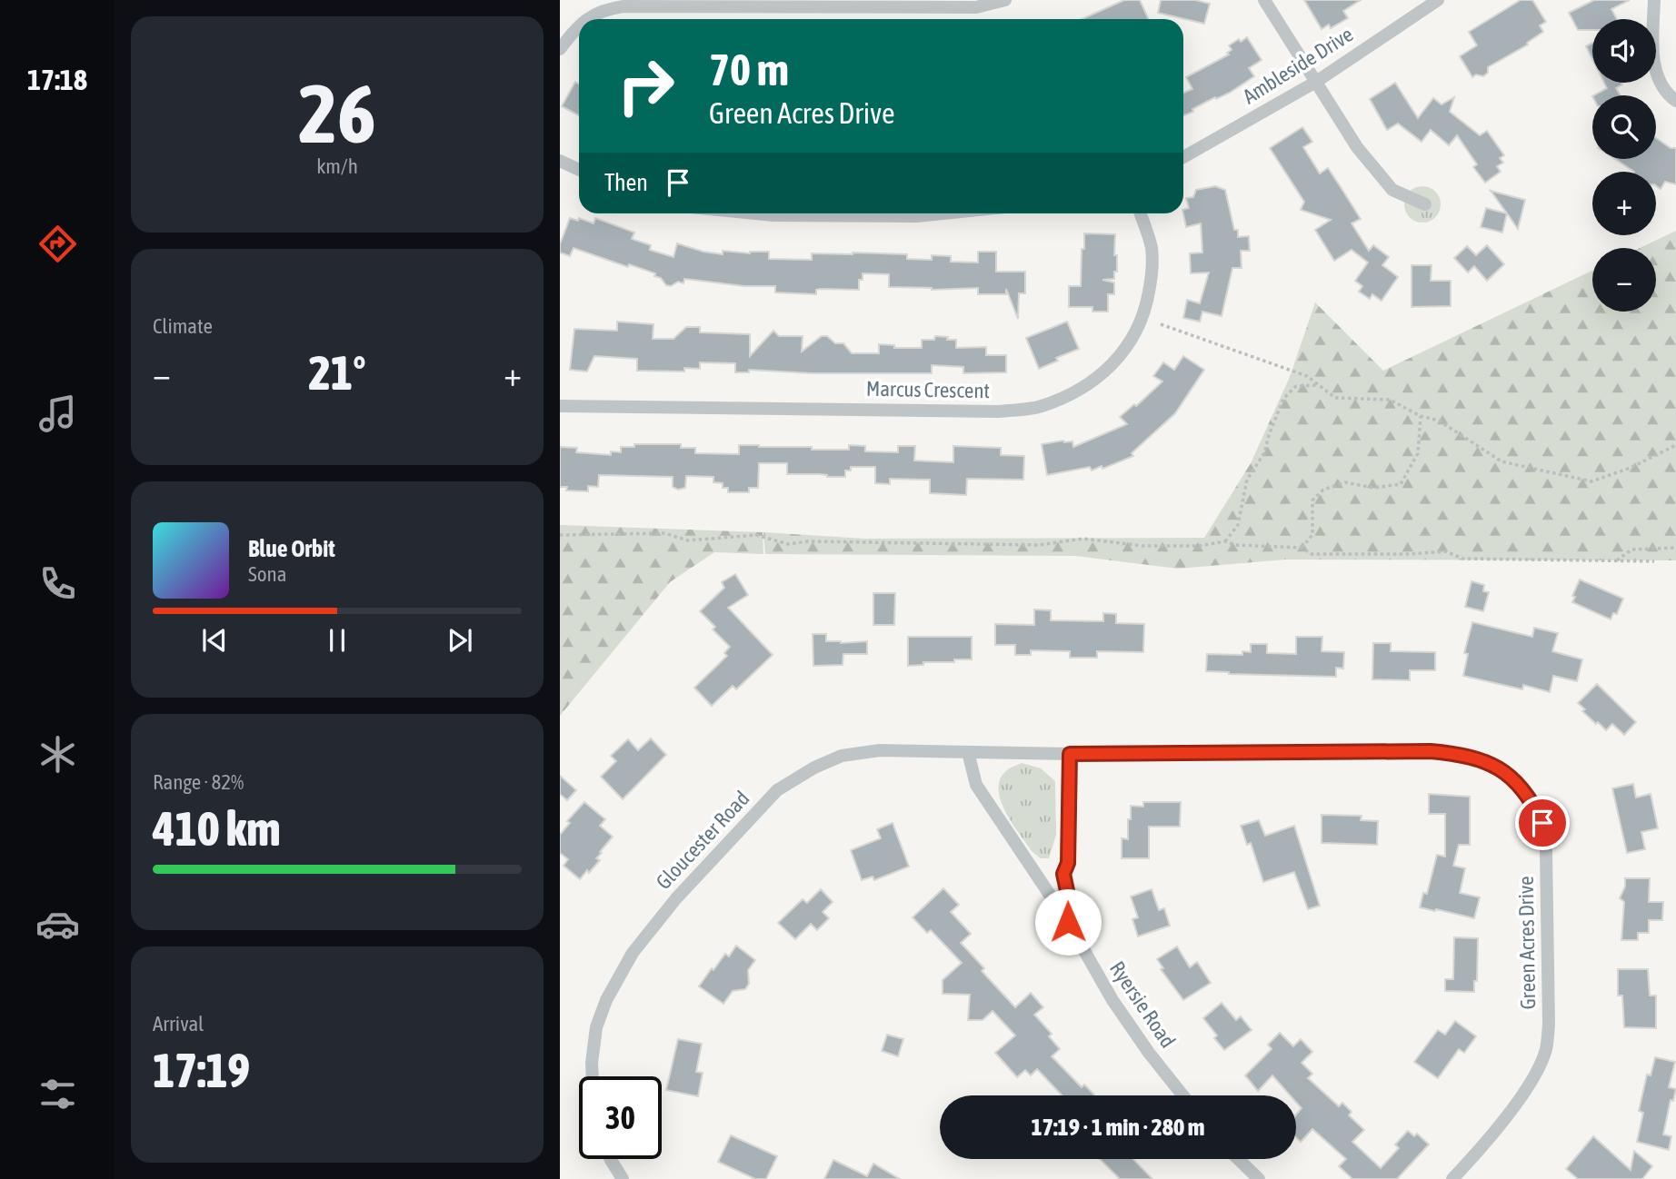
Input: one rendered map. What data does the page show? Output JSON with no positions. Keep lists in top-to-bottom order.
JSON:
{
  "streets": {
    "street": [
      "Ambleside Drive",
      "Marcus Crescent",
      "Gloucester Road",
      "Green Acres Drive",
      "Ryersie Road"
    ]
  },
  "crossings": [
    ["Gloucester Road", "Green Acres Drive"],
    ["Gloucester Road", "Ryersie Road"],
    ["Green Acres Drive", "Ryersie Road"]
  ],
  "page": {
    "tabs": "17:18",
    "tile": [
      ["26", "km/h"],
      "Climate",
      ["Range · 82%", "410 km"],
      ["Arrival", "17:19"]
    ],
    "map_buttons": ["+", "−"],
    "turn": ["70 m", "Green Acres Drive"],
    "then": "Then",
    "heat": ["−", "21°", "+"],
    "song": ["Blue Orbit", "Sona"],
    "limit": "30",
    "trip": "17:19 · 1 min · 280 m"
  }
}
